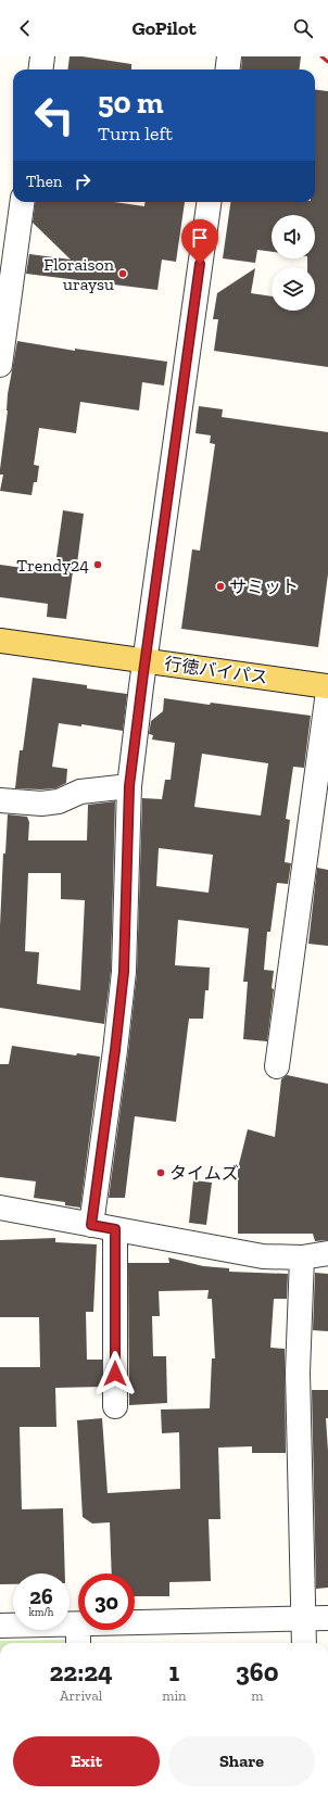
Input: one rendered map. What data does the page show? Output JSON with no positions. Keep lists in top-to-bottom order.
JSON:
{
  "streets": {
    "main road": ["行徳バイパス"]
  },
  "places": [
    "Floraison uraysu",
    "Trendy24",
    "サミット",
    "タイムズ"
  ],
  "page": {
    "header": "GoPilot",
    "turn": ["50 m", "Turn left"],
    "then": "Then",
    "speed": "26 km/h",
    "limit": "30",
    "eta": [
      "22:24",
      "Arrival",
      "1",
      "min",
      "360",
      "m"
    ],
    "buttons": ["Exit", "Share"]
  }
}
